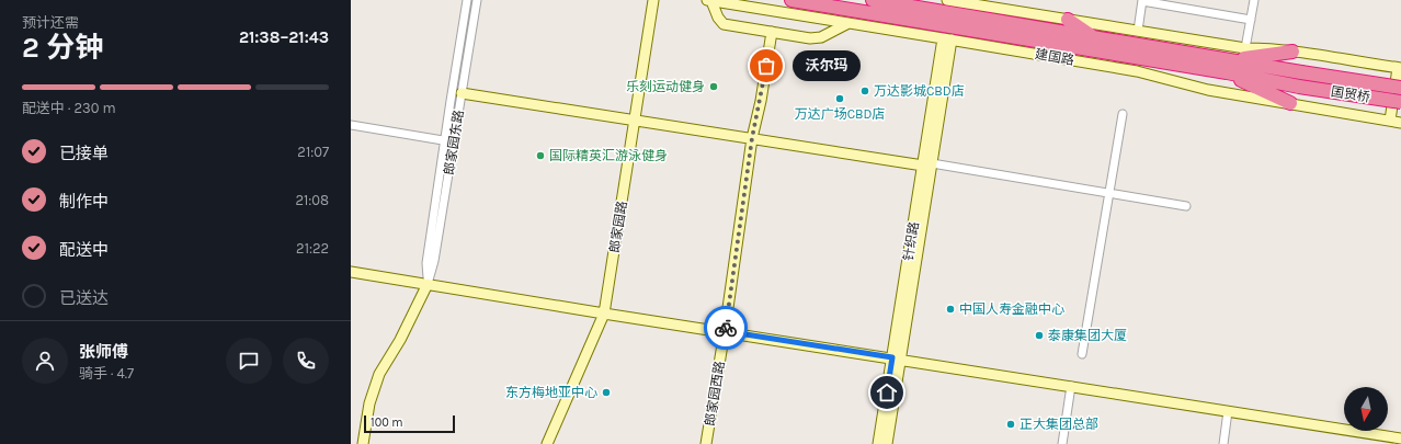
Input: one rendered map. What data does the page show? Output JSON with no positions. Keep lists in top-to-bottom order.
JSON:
{
  "streets": {
    "highway": ["建国路", "国贸桥"],
    "street": [
      "郎家园东路",
      "郎家园路",
      "针织路",
      "郎家园西路"
    ]
  },
  "crossings": [
    ["建国路", "国贸桥"],
    ["建国路", "针织路"]
  ],
  "places": [
    "沃尔玛",
    "乐刻运动健身",
    "万达影城CBD店",
    "万达广场CBD店",
    "国际精英汇游泳健身",
    "中国人寿金融中心",
    "泰康集团大厦",
    "东方梅地亚中心",
    "正大集团总部"
  ],
  "scale_bar": "100 m",
  "north": "bottom",
  "page": {
    "heading": ["2 分钟", "预计还需", "21:38–21:43"],
    "panel": ["张师傅", "骑手 · 4.7"],
    "bubble": "沃尔玛",
    "bar": "配送中 · 230 m",
    "list": [
      ["已接单", "21:07"],
      ["制作中", "21:08"],
      ["配送中", "21:22"],
      "已送达"
    ],
    "scale": "100 m"
  }
}
